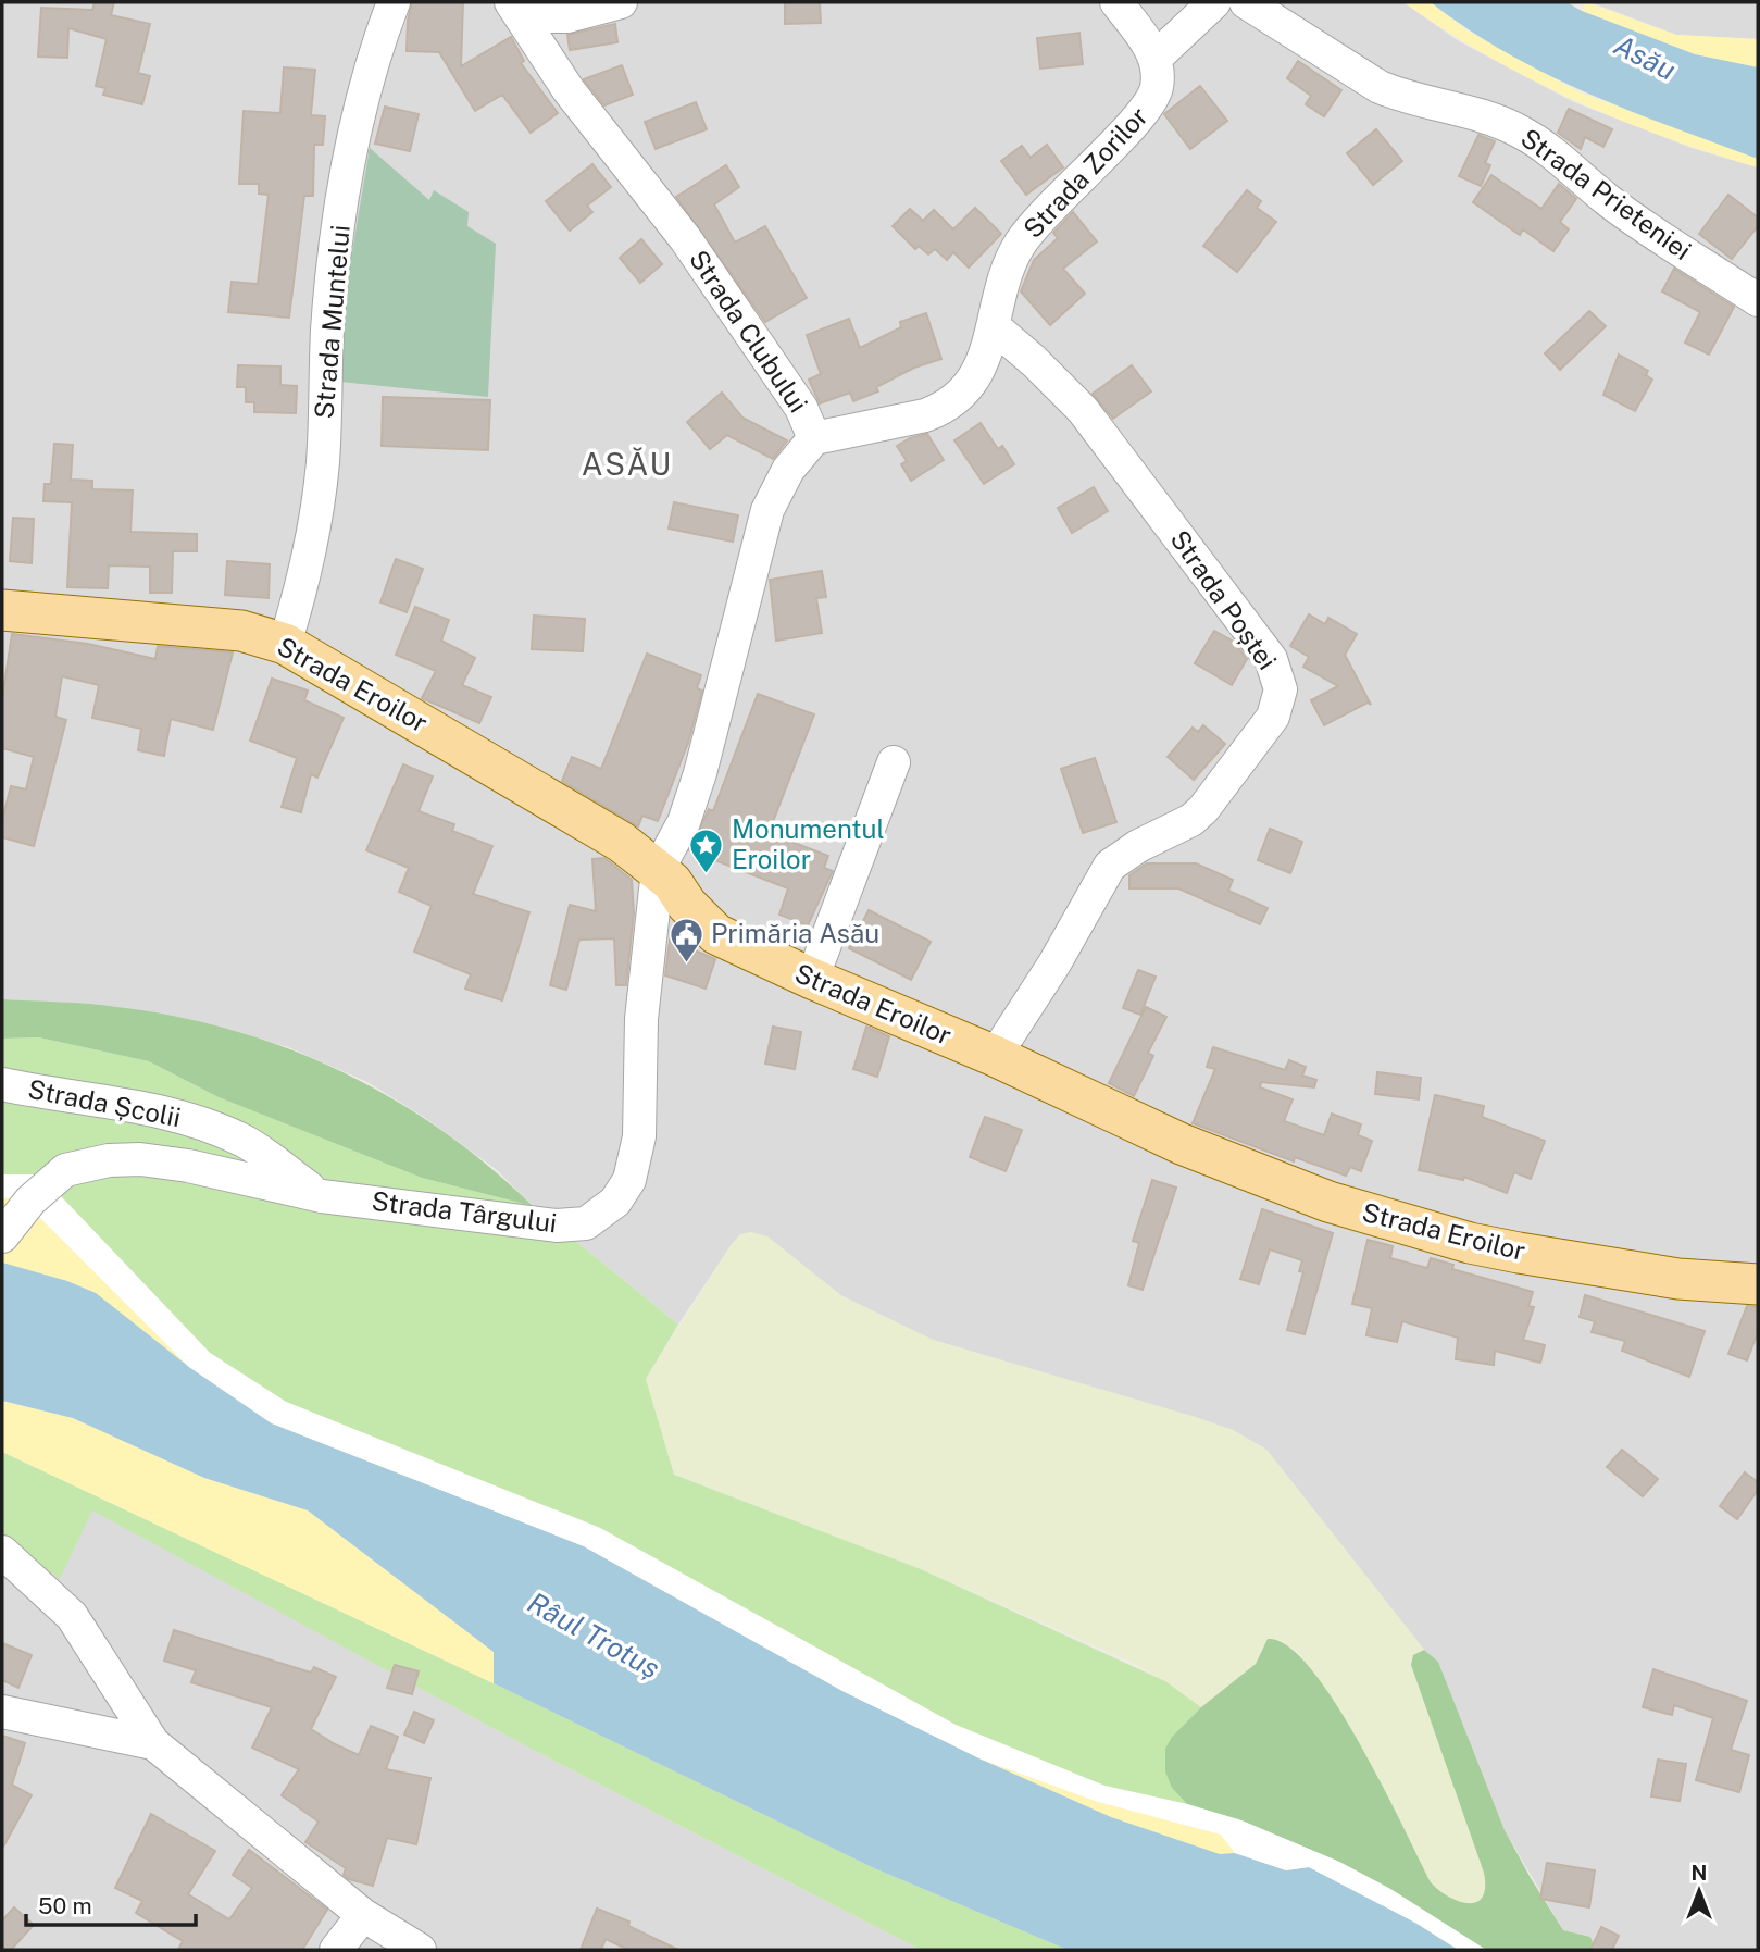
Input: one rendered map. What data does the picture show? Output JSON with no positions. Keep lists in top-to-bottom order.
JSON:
{
  "streets": {
    "main road": ["Strada Eroilor"],
    "street": [
      "Strada Zorilor",
      "Strada Prieteniei",
      "Strada Muntelui",
      "Strada Clubului",
      "Strada Poștei",
      "Strada Școlii",
      "Strada Târgului"
    ]
  },
  "crossings": [
    ["Strada Zorilor", "Strada Clubului"],
    ["Strada Zorilor", "Strada Poștei"],
    ["Strada Muntelui", "Strada Eroilor"],
    ["Strada Clubului", "Strada Eroilor"],
    ["Strada Clubului", "Strada Târgului"],
    ["Strada Poștei", "Strada Eroilor"],
    ["Strada Eroilor", "Strada Târgului"],
    ["Strada Școlii", "Strada Târgului"]
  ],
  "districts": ["ASĂU"],
  "water": ["Asău", "Râul Trotuș"],
  "places": {
    "place": ["Monumentul Eroilor"],
    "public building": ["Primăria Asău"]
  },
  "scale_bar": "50 m",
  "north": "top"
}
